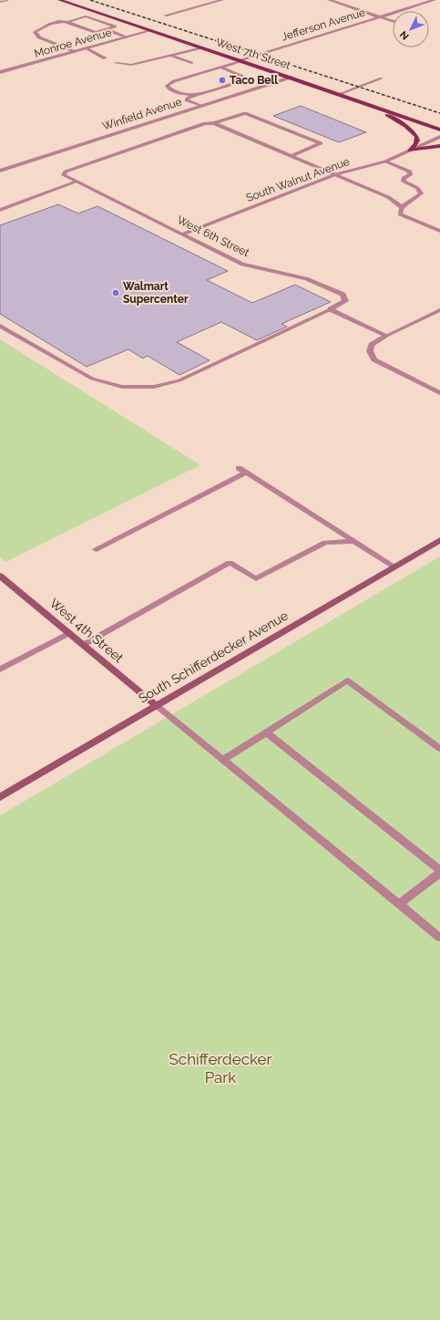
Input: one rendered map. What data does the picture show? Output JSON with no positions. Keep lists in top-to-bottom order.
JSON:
{
  "streets": {
    "main road": ["West 7th Street", "West 4th Street", "South Schifferdecker Avenue"],
    "street": [
      "Jefferson Avenue",
      "Monroe Avenue",
      "Winfield Avenue",
      "South Walnut Avenue",
      "West 6th Street"
    ]
  },
  "crossings": [
    ["Jefferson Avenue", "West 7th Street"],
    ["Monroe Avenue", "West 7th Street"],
    ["West 7th Street", "Winfield Avenue"],
    ["South Walnut Avenue", "West 6th Street"],
    ["West 4th Street", "South Schifferdecker Avenue"]
  ],
  "parks": ["Schifferdecker Park"],
  "places": ["Taco Bell", "Walmart Supercenter"],
  "north": "bottom left"
}
